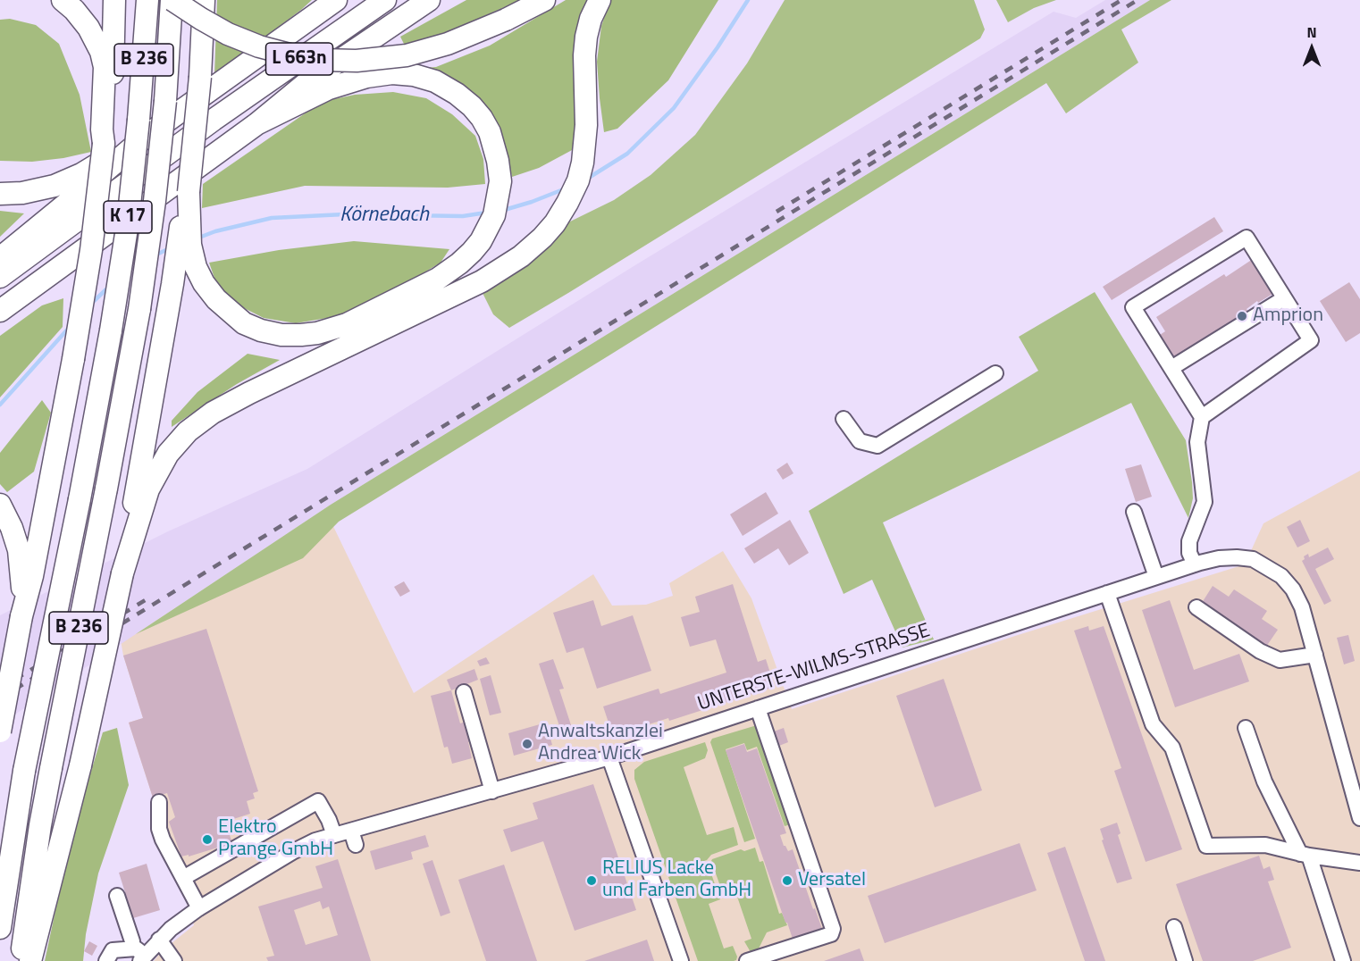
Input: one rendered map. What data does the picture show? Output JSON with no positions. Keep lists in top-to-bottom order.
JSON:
{
  "streets": {
    "highway": ["L 663n", "B 236", "K 17"],
    "street": ["UNTERSTE-WILMS-STRASSE"]
  },
  "crossings": [
    ["L 663n", "K 17"]
  ],
  "water": ["Körnebach"],
  "places": [
    "Amprion",
    "Anwaltskanzlei Andrea Wick",
    "Elektro Prange GmbH",
    "RELIUS Lacke und Farben GmbH",
    "Versatel"
  ],
  "north": "top"
}
